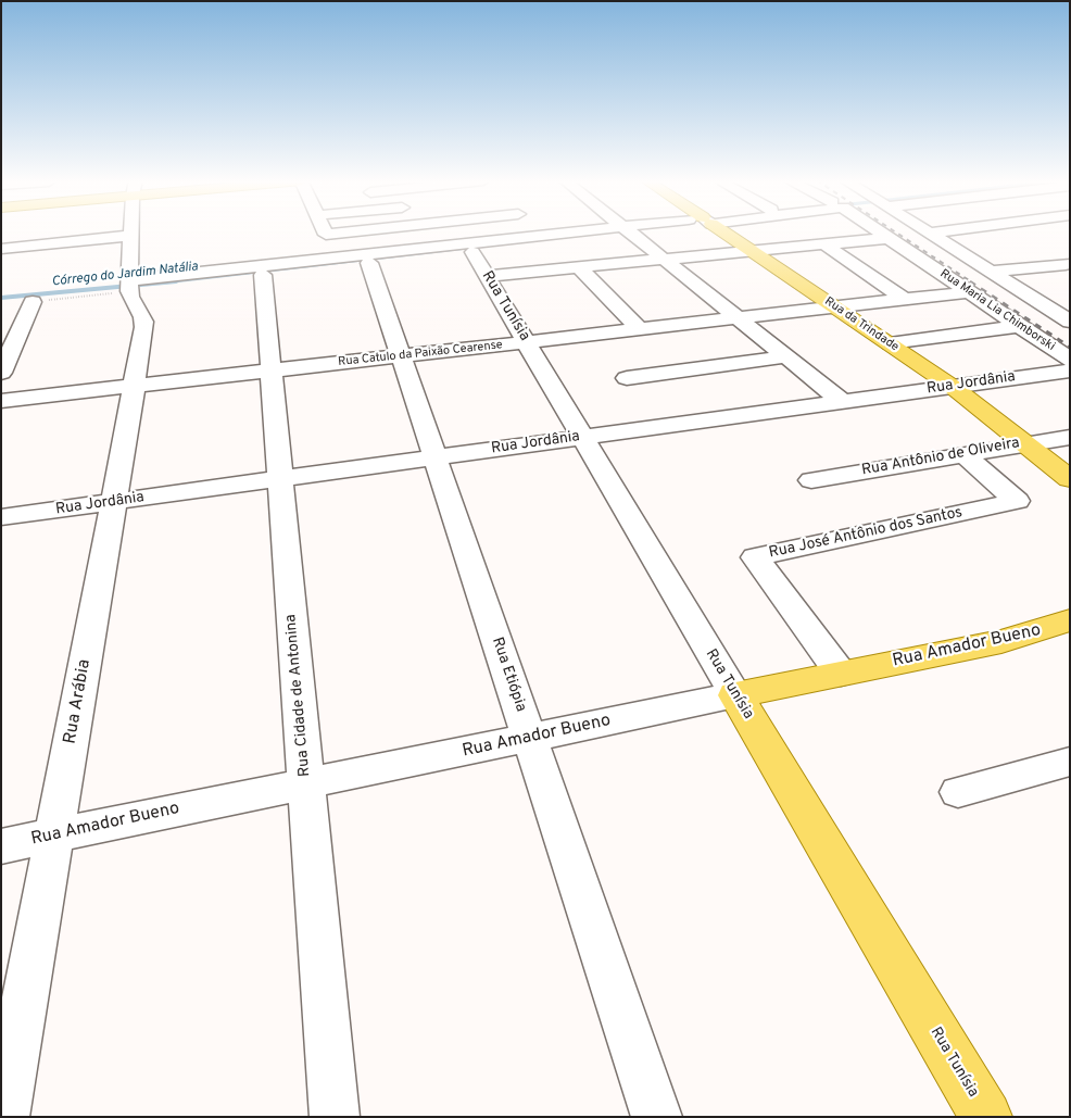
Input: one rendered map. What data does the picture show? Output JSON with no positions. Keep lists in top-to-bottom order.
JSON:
{
  "streets": {
    "main road": ["Rua Tunísia", "Rua da Trindade", "Rua Amador Bueno"],
    "street": [
      "Rua Maria Lia Chimborski",
      "Rua Catulo da Paixão Cearense",
      "Rua Jordânia",
      "Rua Antônio de Oliveira",
      "Rua José Antônio dos Santos",
      "Rua Etiópia",
      "Rua Cidade de Antonina",
      "Rua Arábia"
    ]
  },
  "crossings": [
    ["Rua Tunísia", "Rua Catulo da Paixão Cearense"],
    ["Rua Tunísia", "Rua Jordânia"],
    ["Rua Tunísia", "Rua Amador Bueno"],
    ["Rua Maria Lia Chimborski", "Rua Catulo da Paixão Cearense"],
    ["Rua da Trindade", "Rua Catulo da Paixão Cearense"],
    ["Rua da Trindade", "Rua Jordânia"],
    ["Rua da Trindade", "Rua Antônio de Oliveira"],
    ["Rua Catulo da Paixão Cearense", "Rua Etiópia"],
    ["Rua Catulo da Paixão Cearense", "Rua Cidade de Antonina"],
    ["Rua Catulo da Paixão Cearense", "Rua Arábia"],
    ["Rua Jordânia", "Rua Etiópia"],
    ["Rua Jordânia", "Rua Cidade de Antonina"],
    ["Rua Jordânia", "Rua Arábia"],
    ["Rua Antônio de Oliveira", "Rua José Antônio dos Santos"],
    ["Rua José Antônio dos Santos", "Rua Amador Bueno"],
    ["Rua Amador Bueno", "Rua Etiópia"],
    ["Rua Amador Bueno", "Rua Cidade de Antonina"],
    ["Rua Amador Bueno", "Rua Arábia"]
  ],
  "water": ["Córrego do Jardim Natália"]
}
